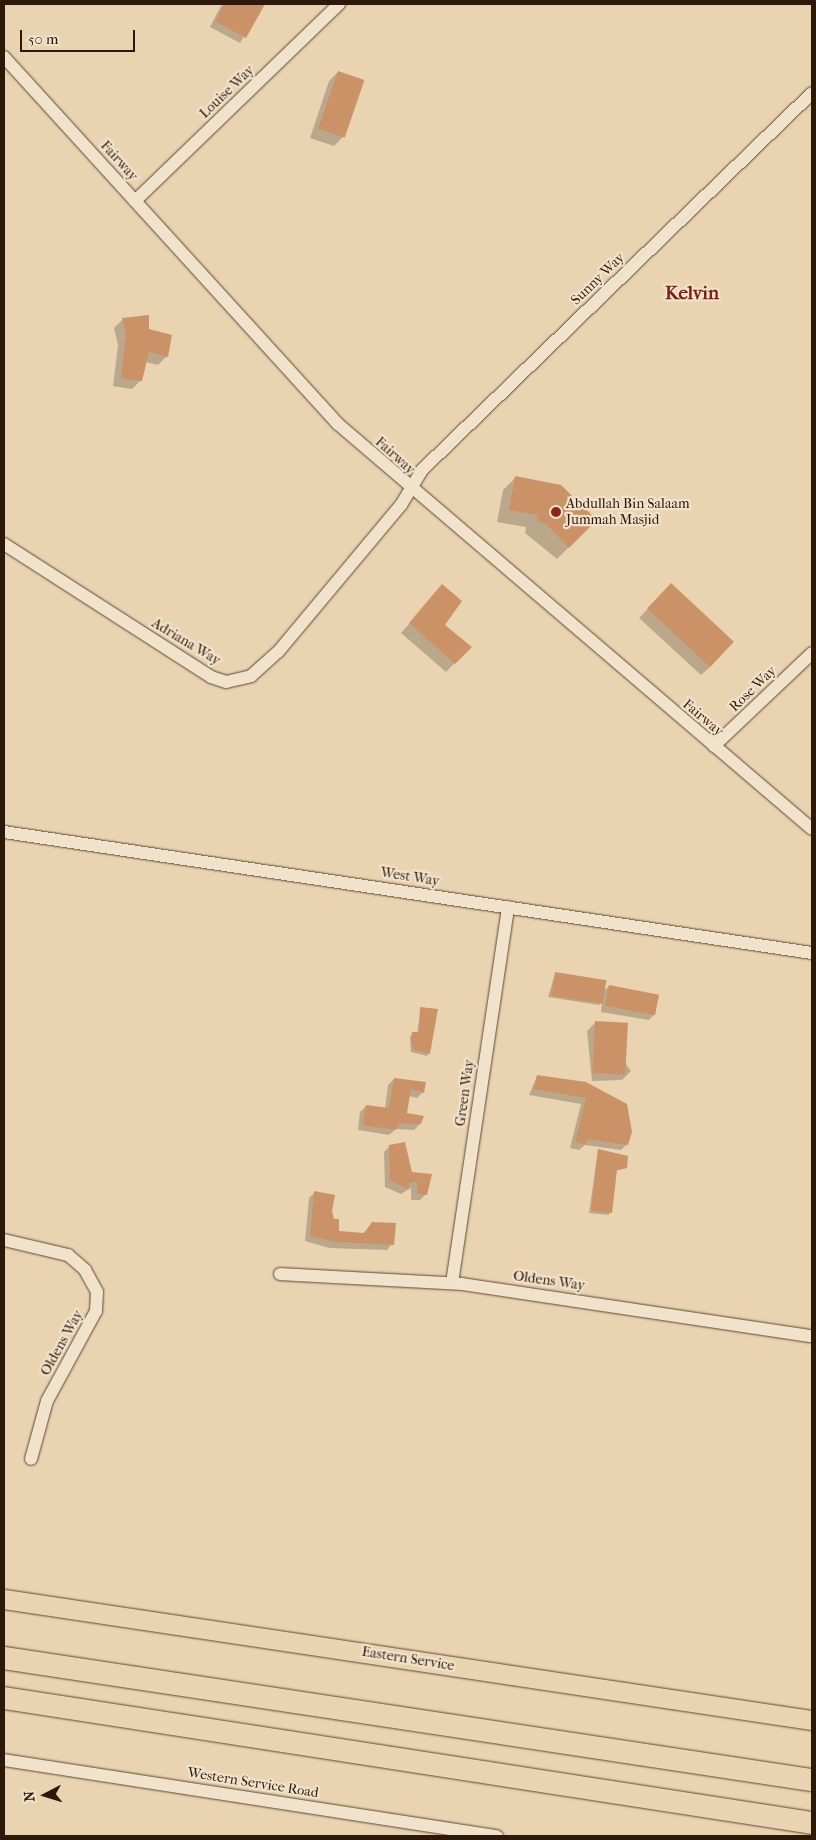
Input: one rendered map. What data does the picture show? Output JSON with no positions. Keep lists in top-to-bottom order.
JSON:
{
  "streets": {
    "main road": ["Eastern Service"],
    "street": [
      "Louise Way",
      "Fairway",
      "Sunny Way",
      "Adriana Way",
      "Rose Way",
      "West Way",
      "Green Way",
      "Oldens Way",
      "Western Service Road"
    ]
  },
  "crossings": [
    ["Louise Way", "Fairway"],
    ["Fairway", "Sunny Way"],
    ["Fairway", "Adriana Way"],
    ["Fairway", "Rose Way"],
    ["Sunny Way", "Adriana Way"],
    ["West Way", "Green Way"],
    ["Green Way", "Oldens Way"]
  ],
  "districts": ["Kelvin"],
  "places": ["Abdullah Bin Salaam Jummah Masjid"],
  "scale_bar": "50 m",
  "north": "left"
}
